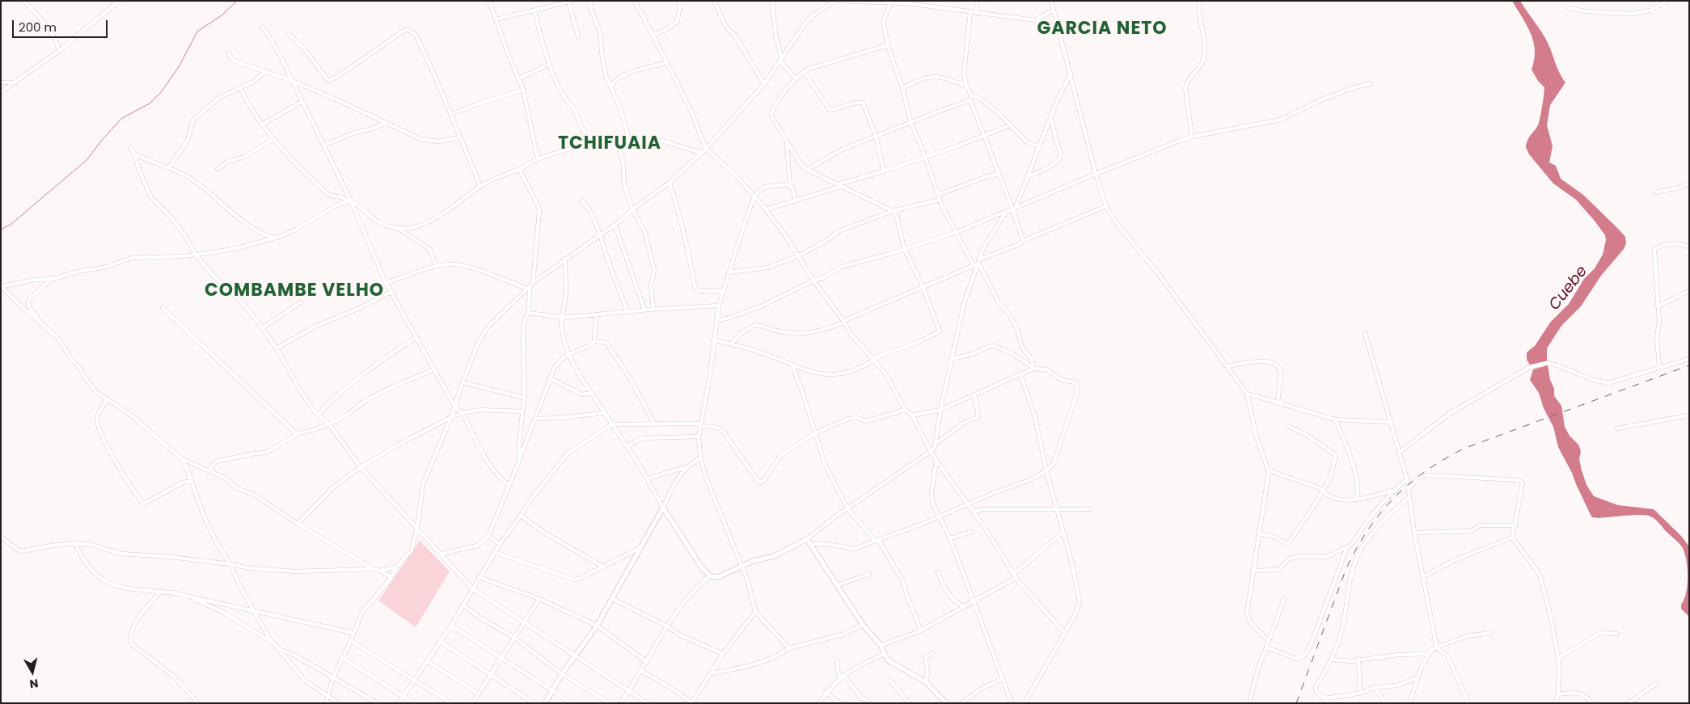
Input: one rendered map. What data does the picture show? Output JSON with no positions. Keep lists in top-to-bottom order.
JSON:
{
  "districts": ["GARCIA NETO", "TCHIFUAIA", "COMBAMBE VELHO"],
  "water": ["Cuebe"],
  "scale_bar": "200 m",
  "north": "bottom"
}
